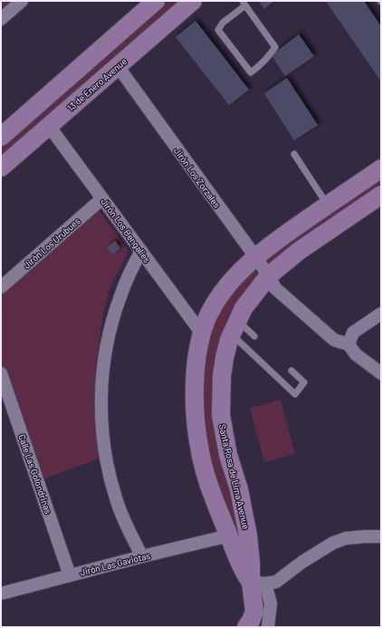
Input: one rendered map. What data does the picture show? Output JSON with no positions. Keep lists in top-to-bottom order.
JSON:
{
  "streets": {
    "main road": ["13 de Enero Avenue", "Santa Rosa de Lima Avenue"],
    "street": [
      "Jirón Los Zorzales",
      "Jirón Los Bengalíes",
      "Jirón Los Urubues",
      "Calle Las Golondrinas",
      "Jirón Las Gaviotas"
    ]
  },
  "crossings": [
    ["13 de Enero Avenue", "Jirón Los Zorzales"],
    ["13 de Enero Avenue", "Jirón Los Bengalíes"],
    ["Jirón Los Zorzales", "Santa Rosa de Lima Avenue"],
    ["Jirón Los Bengalíes", "Jirón Los Urubues"],
    ["Jirón Los Bengalíes", "Santa Rosa de Lima Avenue"],
    ["Calle Las Golondrinas", "Jirón Las Gaviotas"],
    ["Santa Rosa de Lima Avenue", "Jirón Las Gaviotas"]
  ]
}
